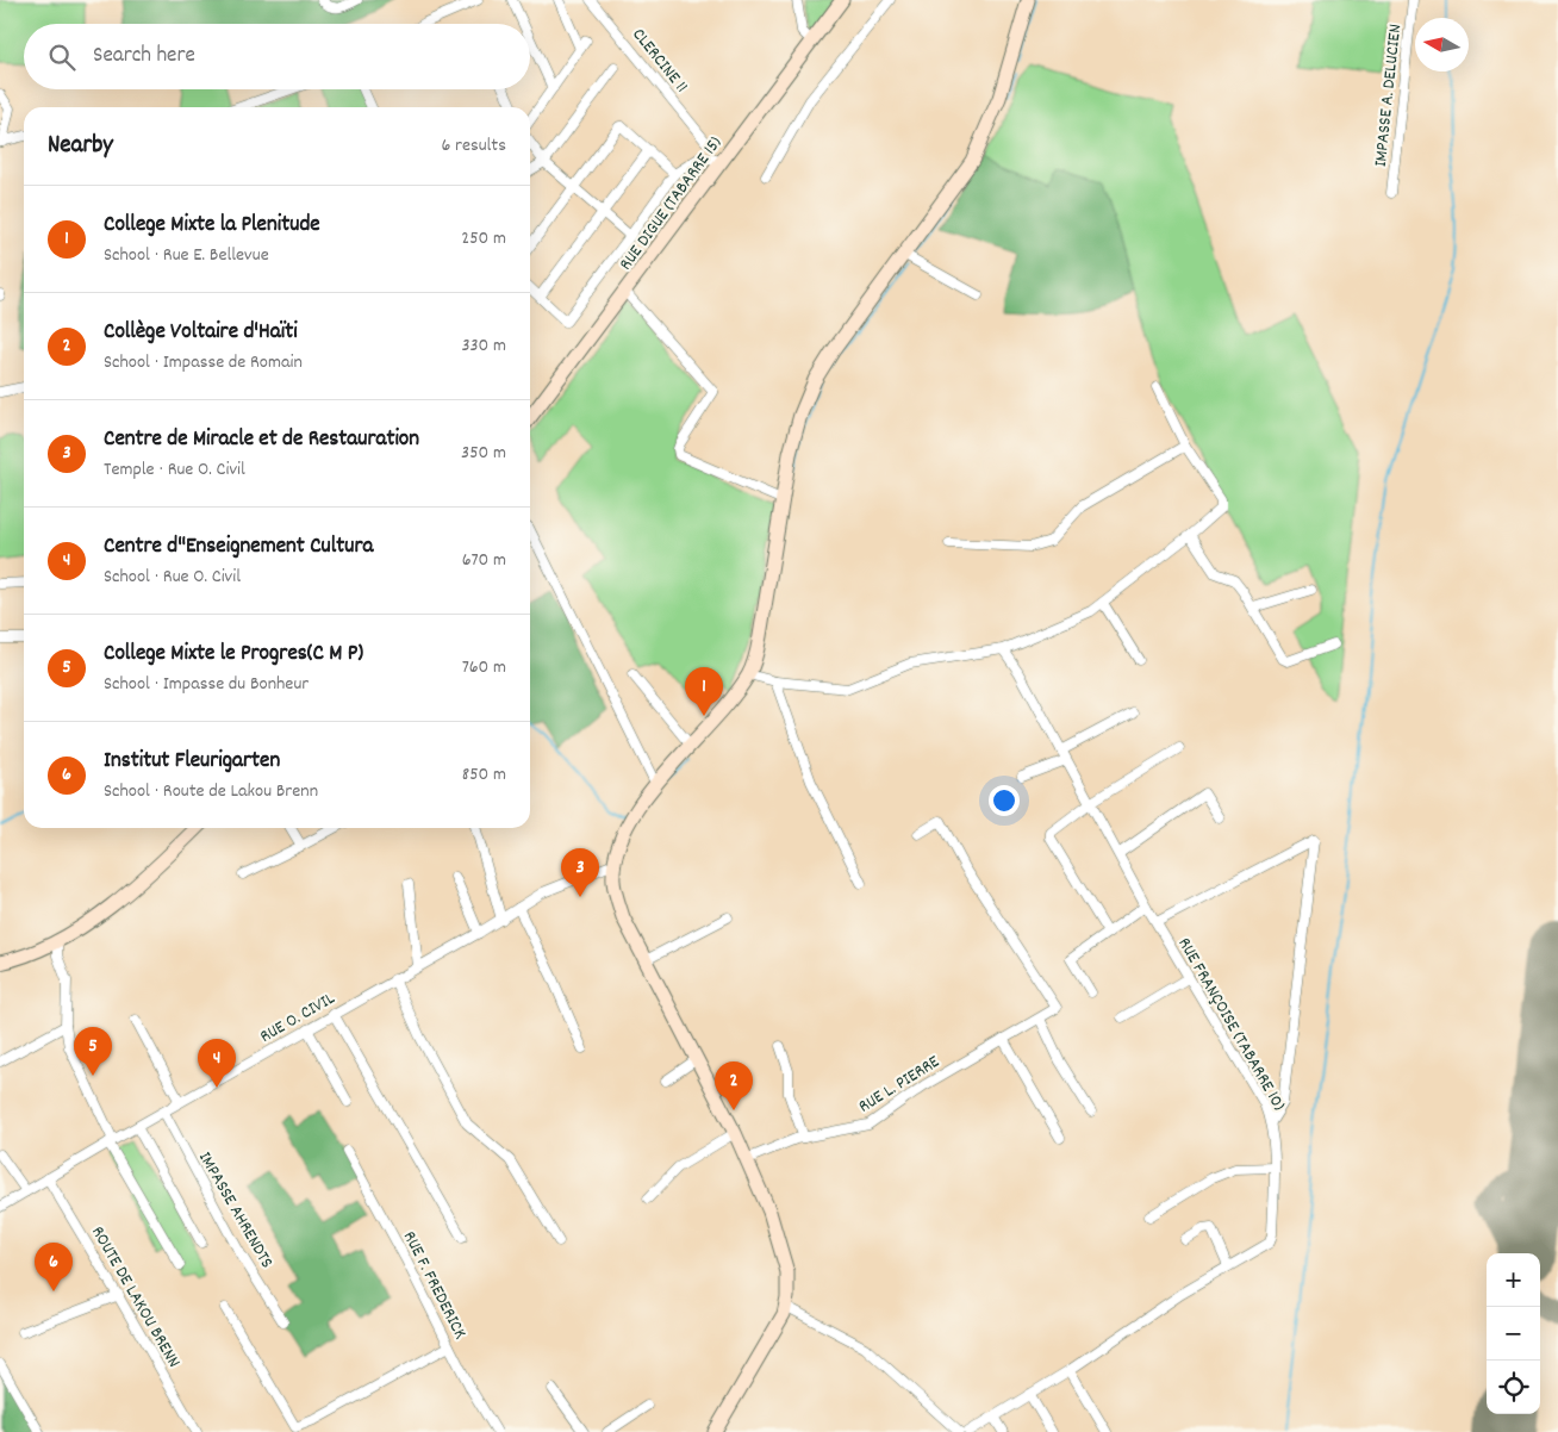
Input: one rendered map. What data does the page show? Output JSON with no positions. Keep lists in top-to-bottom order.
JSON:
{
  "streets": {
    "main road": ["RUE DIGUE (TABARRE 15)"],
    "street": [
      "CLERCINE 11",
      "IMPASSE A. DELUCIEN",
      "RUE O. CIVIL",
      "RUE FRANÇOISE (TABARRE 10)",
      "RUE L. PIERRE",
      "IMPASSE AHRENDTS",
      "RUE F. FREDERICK",
      "ROUTE DE LAKOU BRENN"
    ]
  },
  "crossings": [
    ["RUE O. CIVIL", "IMPASSE AHRENDTS"],
    ["RUE O. CIVIL", "ROUTE DE LAKOU BRENN"]
  ],
  "north": "left",
  "page": {
    "search": "Search here",
    "heading": ["Nearby", "6 results"],
    "list": [
      {
        "mark": "1",
        "name": "College Mixte la Plenitude",
        "note": "School · Rue E. Bellevue",
        "value": "250 m"
      },
      {
        "mark": "2",
        "name": "Collège Voltaire d'Haïti",
        "note": "School · Impasse de Romain",
        "value": "330 m"
      },
      {
        "mark": "3",
        "name": "Centre de Miracle et de Restauration",
        "note": "Temple · Rue O. Civil",
        "value": "350 m"
      },
      {
        "mark": "4",
        "name": "Centre d\"Enseignement Cultura",
        "note": "School · Rue O. Civil",
        "value": "670 m"
      },
      {
        "mark": "5",
        "name": "College Mixte le Progres(C M P)",
        "note": "School · Impasse du Bonheur",
        "value": "760 m"
      },
      {
        "mark": "6",
        "name": "Institut Fleurigarten",
        "note": "School · Route de Lakou Brenn",
        "value": "850 m"
      }
    ],
    "pins": [
      "1",
      "3",
      "5",
      "4",
      "2",
      "6"
    ],
    "map_buttons": ["+", "−"]
  }
}
